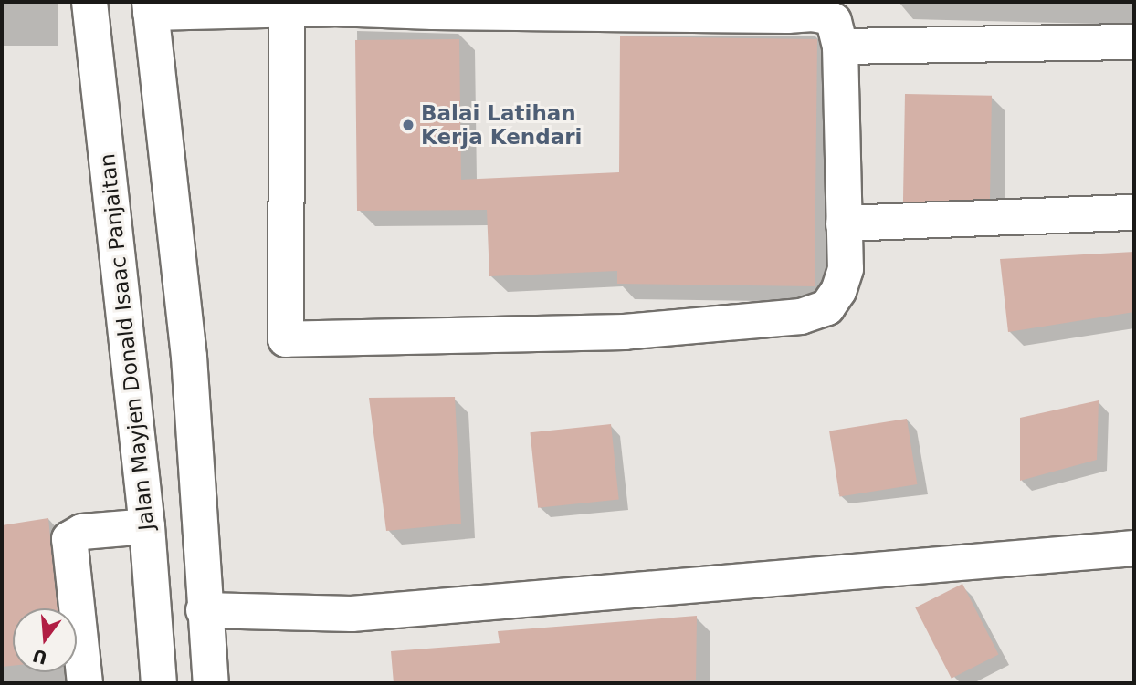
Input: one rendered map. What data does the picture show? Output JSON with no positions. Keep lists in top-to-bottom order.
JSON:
{
  "streets": {
    "main road": ["Jalan Mayjen Donald Isaac Panjaitan"]
  },
  "places": ["Balai Latihan Kerja Kendari"],
  "north": "bottom"
}
